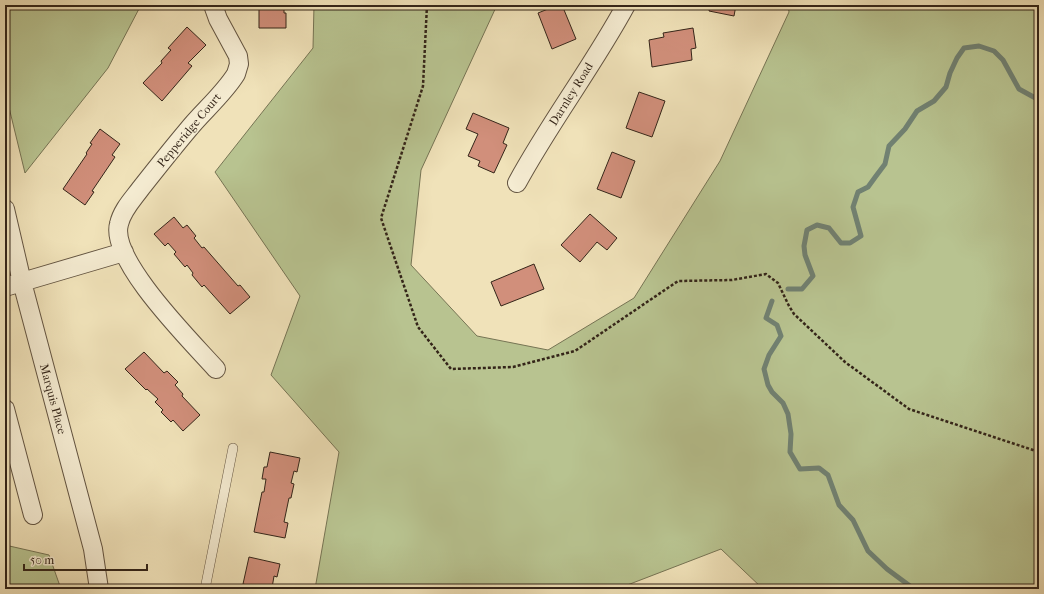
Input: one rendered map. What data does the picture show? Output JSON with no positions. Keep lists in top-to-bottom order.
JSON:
{
  "streets": {
    "street": ["Darnley Road", "Pepperidge Court", "Marquis Place"]
  },
  "scale_bar": "50 m"
}
